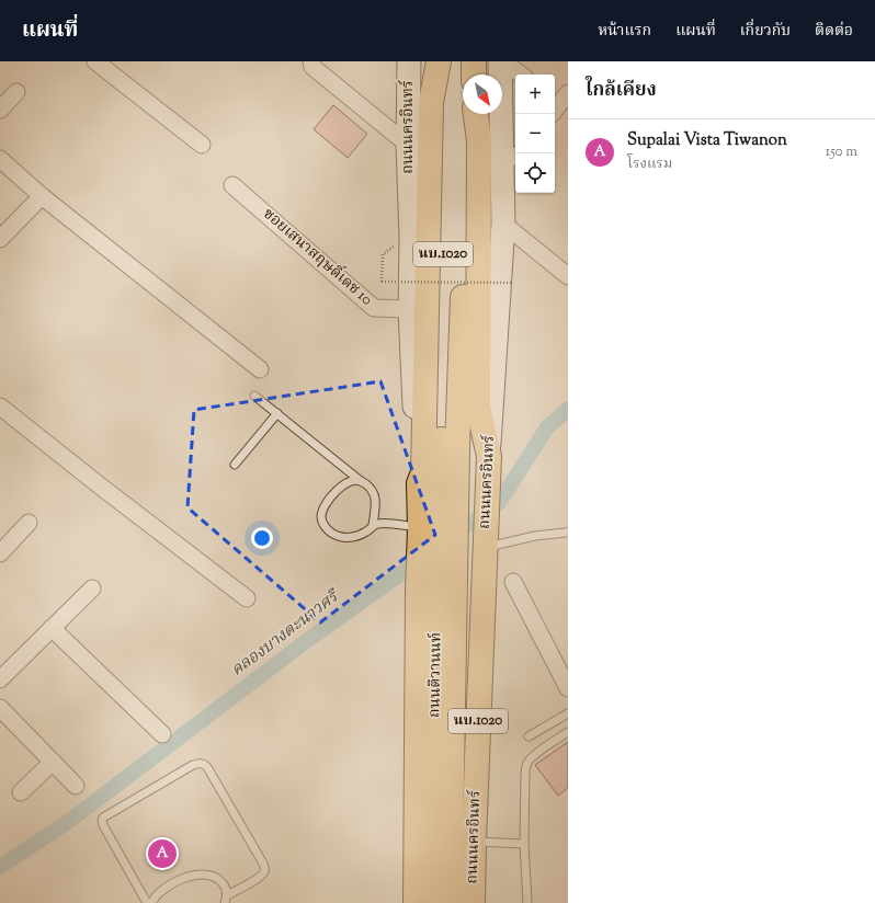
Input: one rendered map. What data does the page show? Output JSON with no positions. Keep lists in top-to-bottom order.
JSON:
{
  "streets": {
    "main road": ["ถนนนครอินทร์", "นบ.1020", "ถนนติวานนท์"],
    "street": ["ซอยเสนาสฤษดิ์เดช 10"]
  },
  "crossings": [
    ["ถนนนครอินทร์", "นบ.1020"],
    ["ถนนนครอินทร์", "ซอยเสนาสฤษดิ์เดช 10"],
    ["ถนนนครอินทร์", "ถนนติวานนท์"],
    ["นบ.1020", "ถนนติวานนท์"]
  ],
  "water": ["คลองบางตะนาวศรี"],
  "north": "bottom right",
  "page": {
    "header": "แผนที่",
    "nav": [
      "หน้าแรก",
      "แผนที่",
      "เกี่ยวกับ",
      "ติดต่อ"
    ],
    "heading": "ใกล้เคียง",
    "map_buttons": ["+", "−"],
    "list": [
      {
        "mark": "A",
        "name": "Supalai Vista Tiwanon",
        "note": "โรงแรม",
        "value": "150 m"
      }
    ],
    "pins": "A"
  }
}
